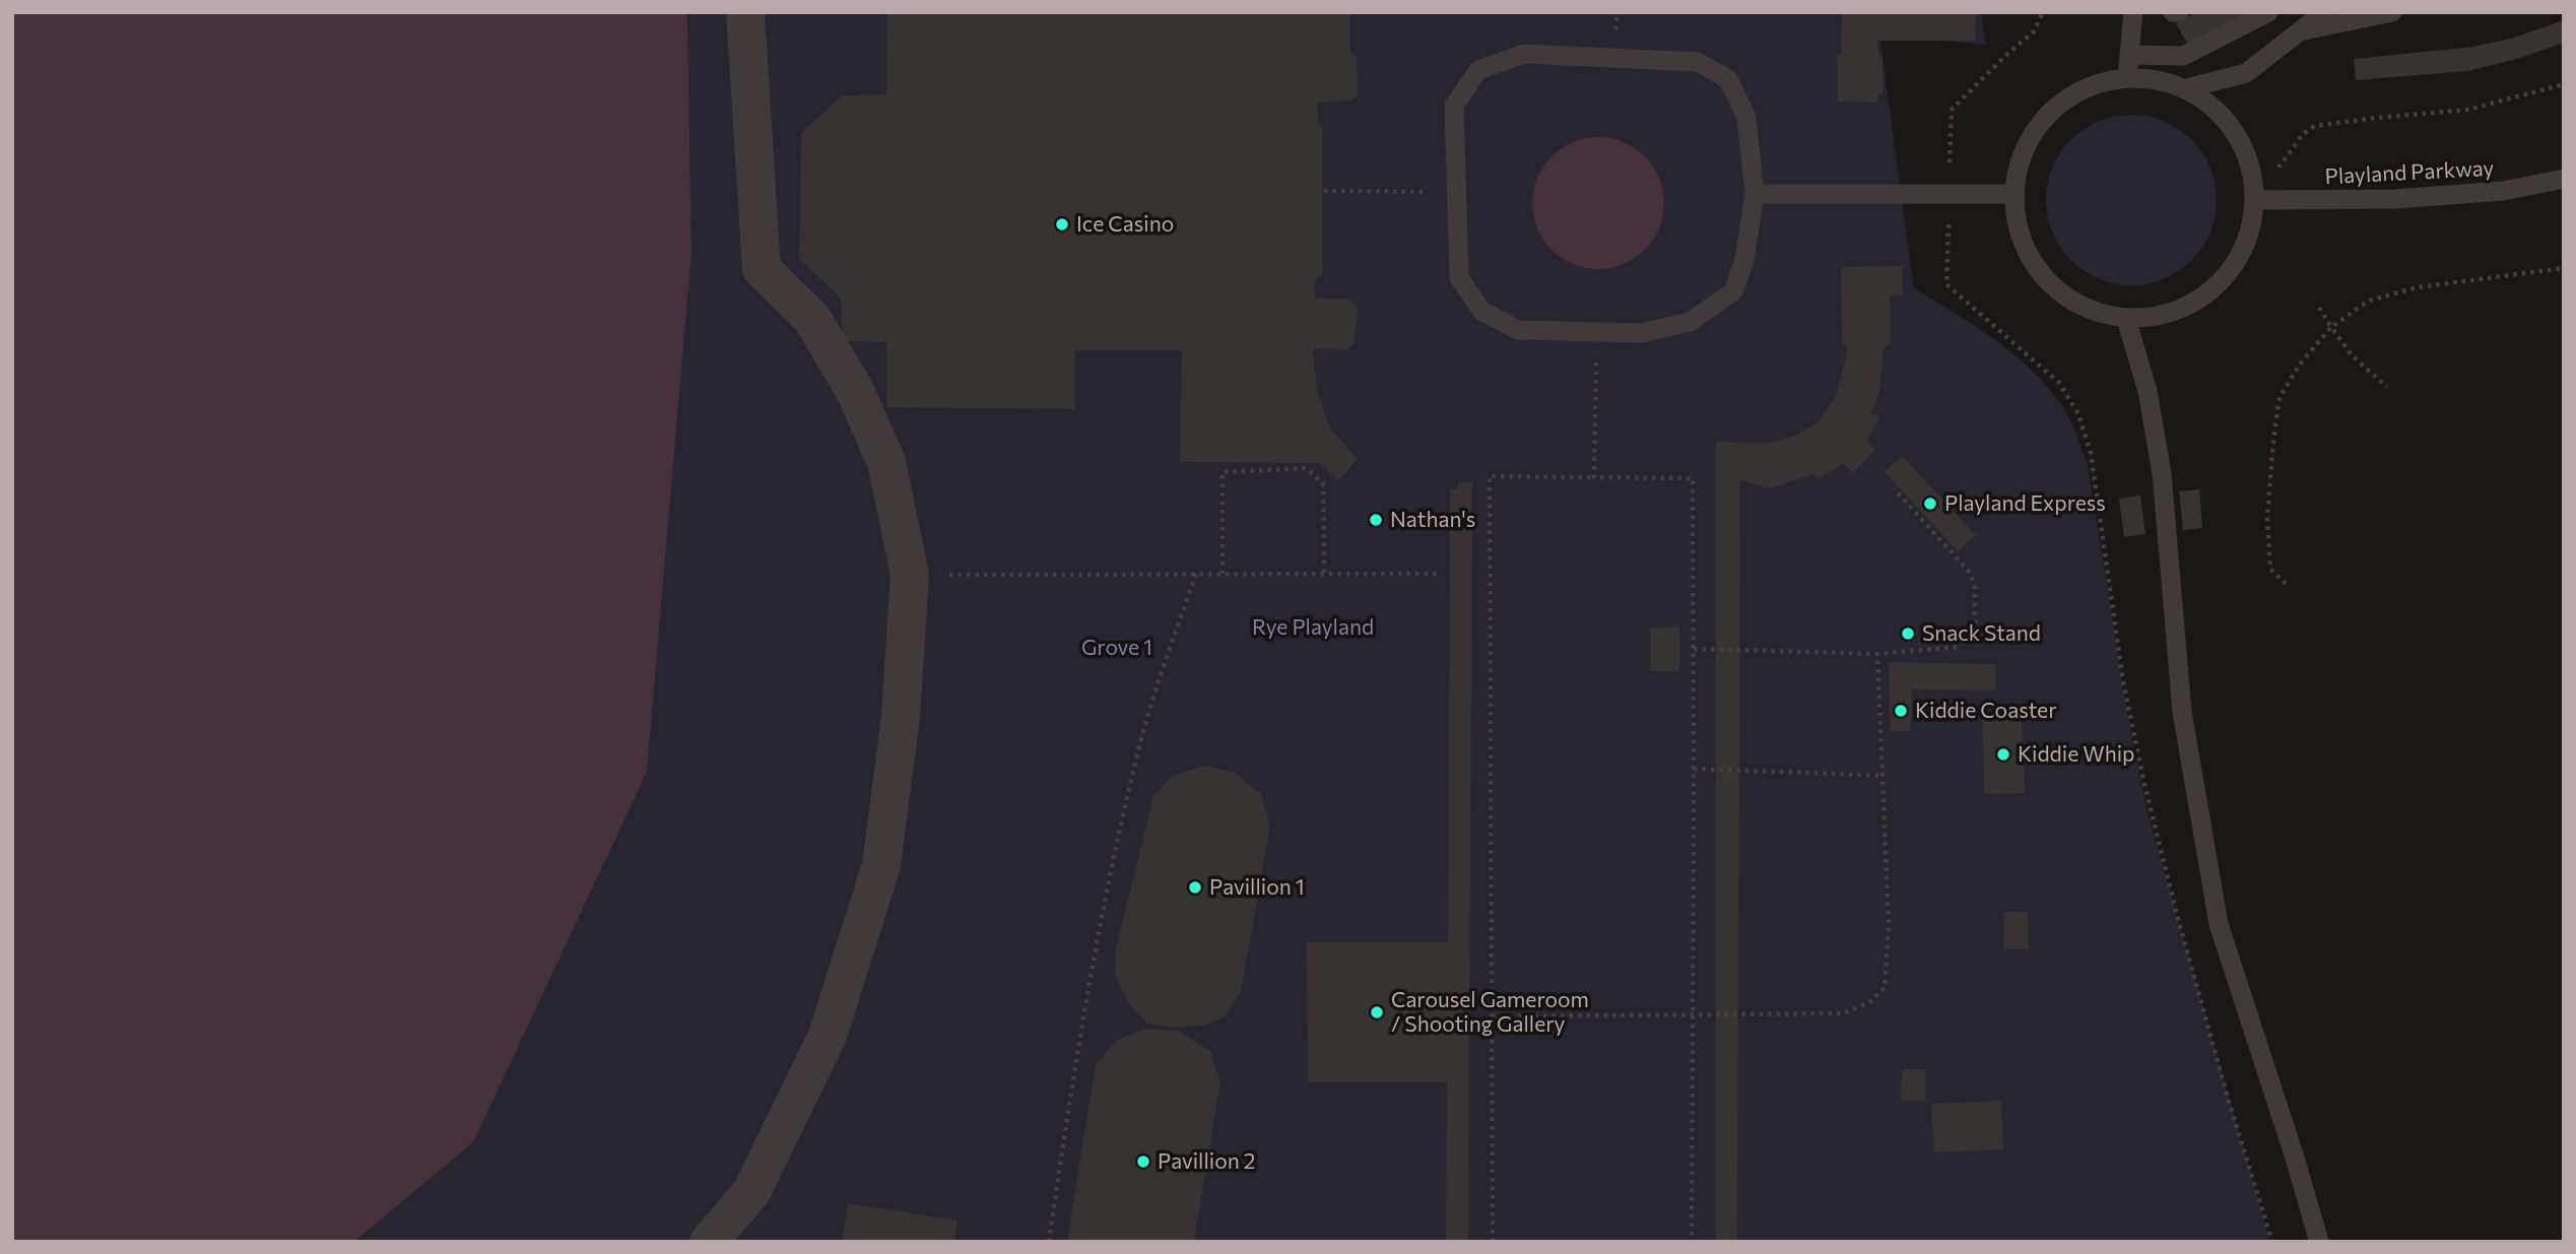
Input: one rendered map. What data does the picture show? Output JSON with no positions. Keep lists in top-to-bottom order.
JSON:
{
  "streets": {
    "lane": ["Playland Parkway"]
  },
  "parks": ["Rye Playland", "Grove 1"],
  "places": [
    "Ice Casino",
    "Playland Express",
    "Nathan's",
    "Snack Stand",
    "Kiddie Coaster",
    "Kiddie Whip",
    "Pavillion 1",
    "Carousel Gameroom / Shooting Gallery",
    "Pavillion 2"
  ]
}
